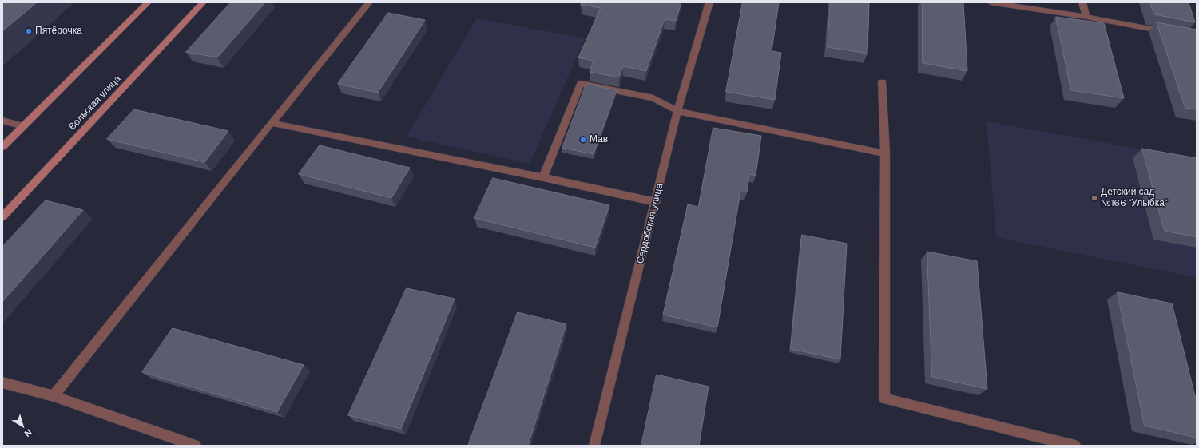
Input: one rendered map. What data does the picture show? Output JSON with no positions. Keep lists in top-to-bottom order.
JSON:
{
  "streets": {
    "main road": ["Вольская улица"],
    "street": ["Сердобская улица"]
  },
  "places": ["Пятёрочка", "Мав", "Детский сад №166 \"Улыбка\""],
  "north": "bottom right"
}
